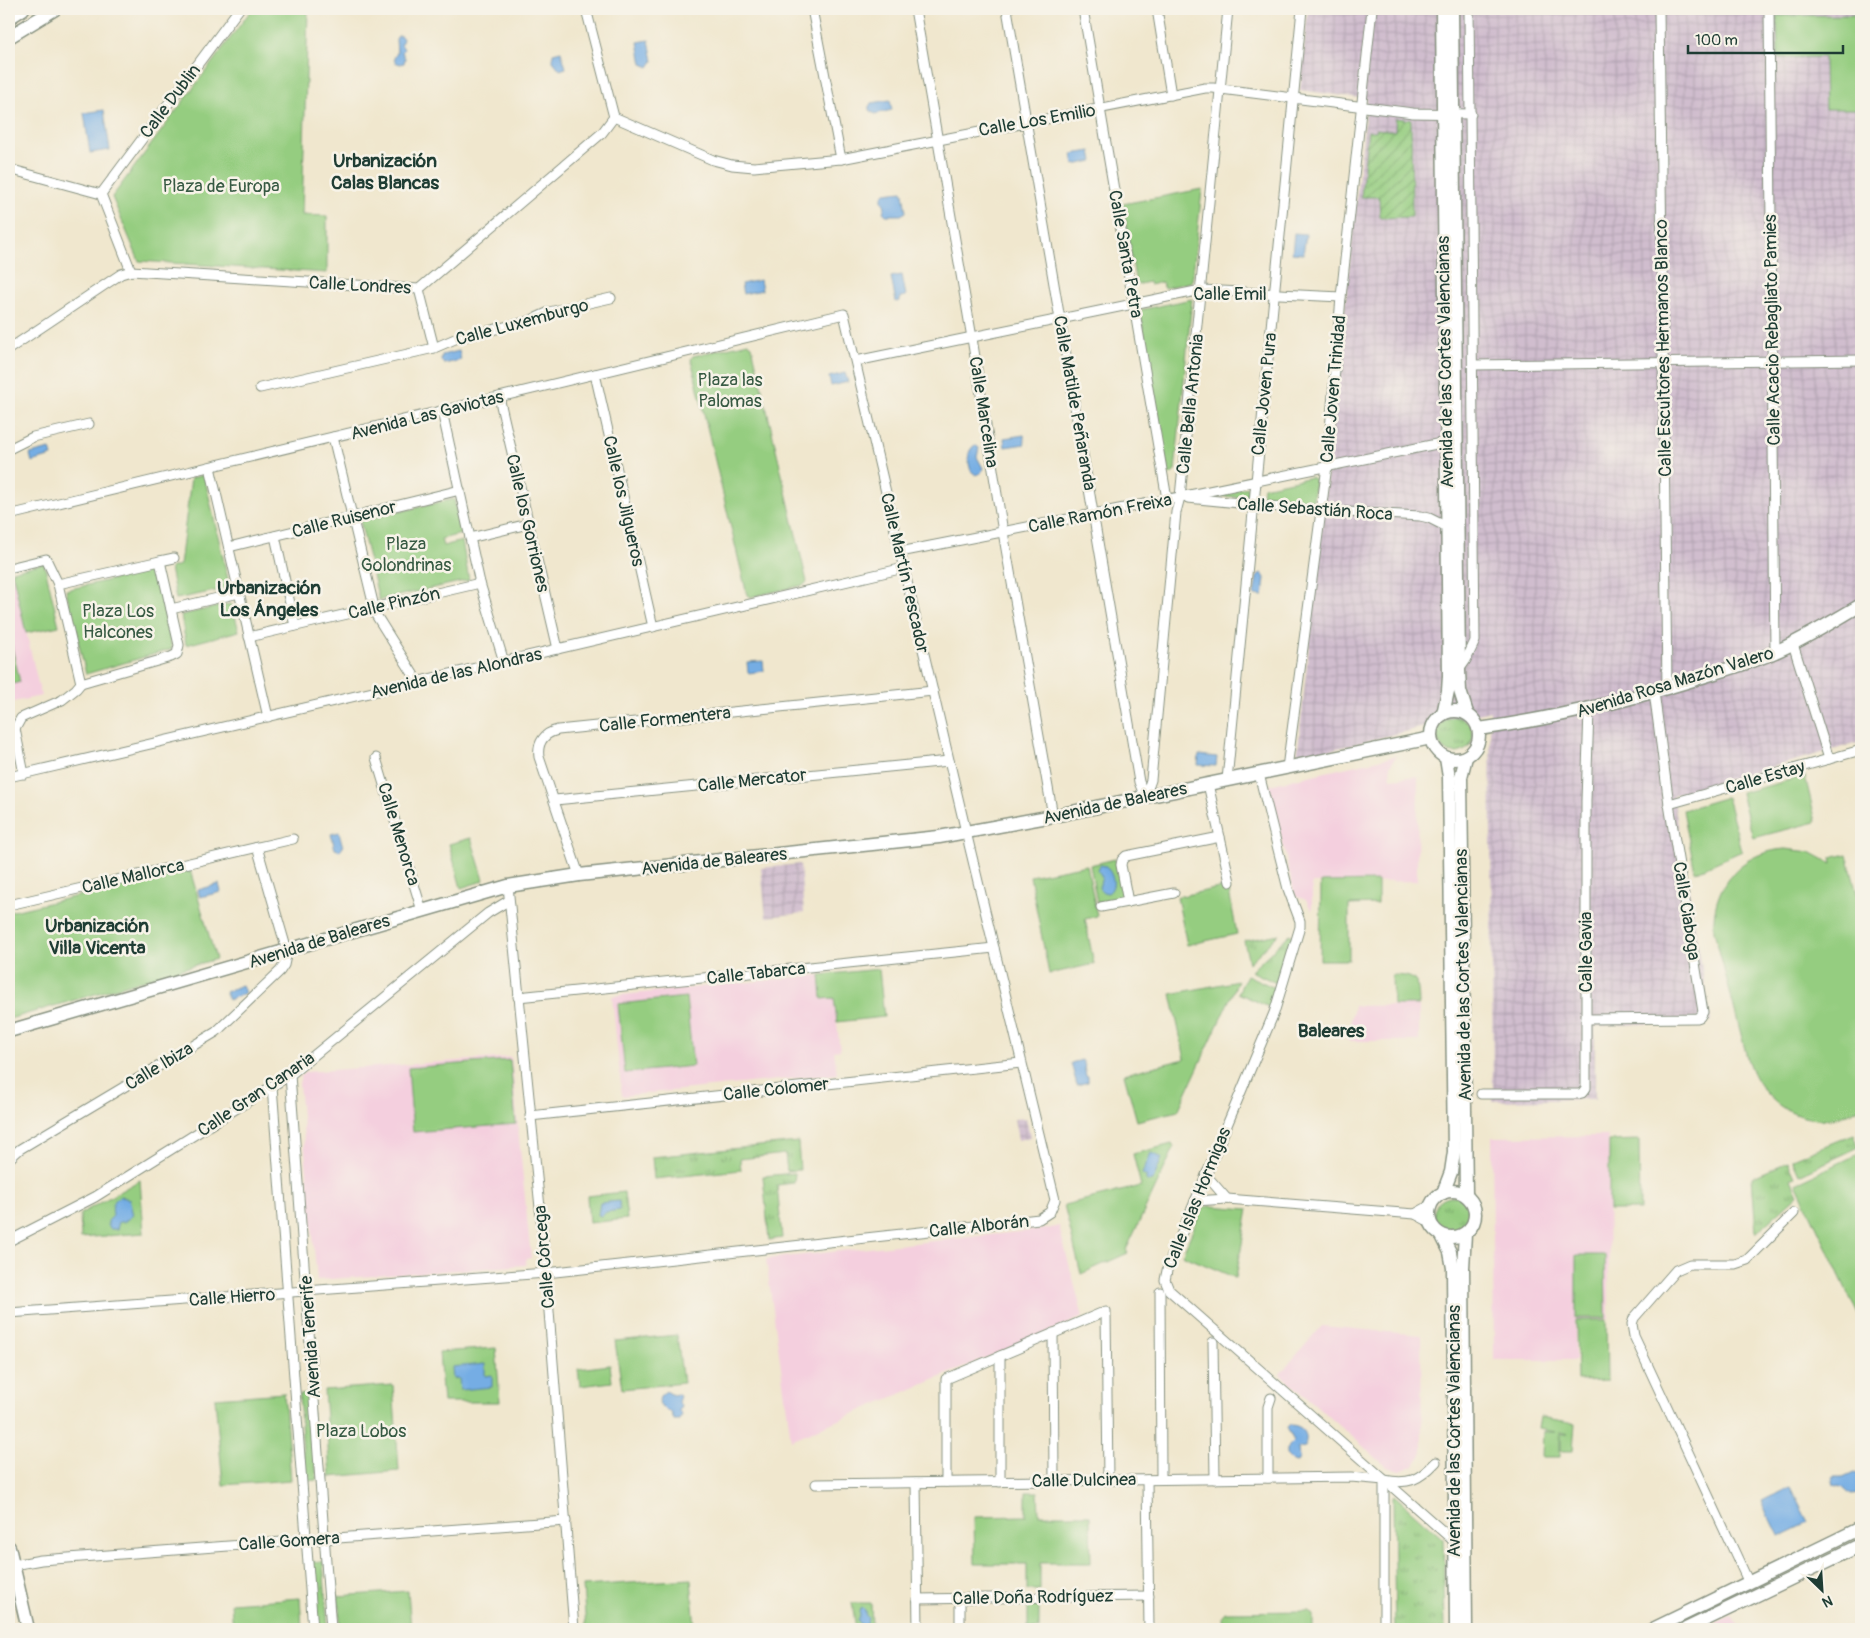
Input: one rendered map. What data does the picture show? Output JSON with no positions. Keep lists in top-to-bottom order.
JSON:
{
  "streets": {
    "main road": ["Avenida de las Cortes Valencianas", "Avenida Rosa Mazón Valero", "Avenida de Baleares"],
    "street": [
      "Calle Dublin",
      "Calle Los Emilio",
      "Calle Santa Petra",
      "Calle Londres",
      "Calle Emil",
      "Calle Luxemburgo",
      "Calle Acacio Rebagliato Pamies",
      "Calle Escultores Hermanos Blanco",
      "Calle Joven Trinidad",
      "Calle Joven Pura",
      "Calle Matilde Peñaranda",
      "Calle Bella Antonia",
      "Calle Marcelina",
      "Avenida Las Gaviotas",
      "Calle los Jilgueros",
      "Calle Sebastián Roca",
      "Calle Ramón Freixa",
      "Calle Ruisenor",
      "Calle los Gorriones",
      "Calle Martín Pescador",
      "Calle Pinzón",
      "Avenida de las Alondras",
      "Calle Formentera",
      "Calle Estay",
      "Calle Mercator",
      "Calle Menorca",
      "Calle Mallorca",
      "Calle Ciaboga",
      "Calle Gavia",
      "Calle Tabarca",
      "Calle Ibiza",
      "Calle Colomer",
      "Calle Gran Canaria",
      "Calle Islas Hormigas",
      "Calle Alborán",
      "Calle Córcega",
      "Calle Hierro",
      "Avenida Tenerife",
      "Calle Dulcinea",
      "Calle Gomera",
      "Calle Doña Rodríguez"
    ]
  },
  "crossings": [
    ["Calle Los Emilio", "Calle Santa Petra"],
    ["Calle Los Emilio", "Calle Londres"],
    ["Calle Los Emilio", "Avenida de las Cortes Valencianas"],
    ["Calle Los Emilio", "Calle Joven Trinidad"],
    ["Calle Los Emilio", "Calle Joven Pura"],
    ["Calle Los Emilio", "Calle Matilde Peñaranda"],
    ["Calle Los Emilio", "Calle Bella Antonia"],
    ["Calle Los Emilio", "Calle Marcelina"],
    ["Calle Santa Petra", "Calle Emil"],
    ["Calle Santa Petra", "Calle Ramón Freixa"],
    ["Calle Londres", "Calle Luxemburgo"],
    ["Calle Emil", "Calle Joven Trinidad"],
    ["Calle Emil", "Calle Joven Pura"],
    ["Calle Emil", "Calle Matilde Peñaranda"],
    ["Calle Emil", "Calle Bella Antonia"],
    ["Calle Emil", "Calle Marcelina"],
    ["Calle Emil", "Calle Martín Pescador"],
    ["Calle Acacio Rebagliato Pamies", "Avenida Rosa Mazón Valero"],
    ["Calle Escultores Hermanos Blanco", "Avenida Rosa Mazón Valero"],
    ["Avenida de las Cortes Valencianas", "Calle Sebastián Roca"],
    ["Avenida de las Cortes Valencianas", "Calle Ramón Freixa"],
    ["Avenida de las Cortes Valencianas", "Avenida Rosa Mazón Valero"],
    ["Avenida de las Cortes Valencianas", "Avenida de Baleares"],
    ["Avenida de las Cortes Valencianas", "Calle Islas Hormigas"],
    ["Calle Joven Trinidad", "Calle Sebastián Roca"],
    ["Calle Joven Trinidad", "Calle Ramón Freixa"],
    ["Calle Joven Trinidad", "Avenida de Baleares"],
    ["Calle Joven Pura", "Calle Sebastián Roca"],
    ["Calle Joven Pura", "Calle Ramón Freixa"],
    ["Calle Joven Pura", "Avenida de Baleares"],
    ["Calle Matilde Peñaranda", "Calle Bella Antonia"],
    ["Calle Matilde Peñaranda", "Calle Ramón Freixa"],
    ["Calle Matilde Peñaranda", "Avenida de Baleares"],
    ["Calle Bella Antonia", "Calle Sebastián Roca"],
    ["Calle Bella Antonia", "Calle Ramón Freixa"],
    ["Calle Bella Antonia", "Avenida de Baleares"],
    ["Calle Marcelina", "Calle Ramón Freixa"],
    ["Calle Marcelina", "Avenida de Baleares"],
    ["Avenida Las Gaviotas", "Calle los Jilgueros"],
    ["Avenida Las Gaviotas", "Calle los Gorriones"],
    ["Avenida Las Gaviotas", "Calle Martín Pescador"],
    ["Calle los Jilgueros", "Avenida de las Alondras"],
    ["Calle Sebastián Roca", "Calle Ramón Freixa"],
    ["Calle Ramón Freixa", "Calle Martín Pescador"],
    ["Calle los Gorriones", "Avenida de las Alondras"],
    ["Calle Martín Pescador", "Avenida de las Alondras"],
    ["Calle Martín Pescador", "Calle Formentera"],
    ["Calle Martín Pescador", "Calle Mercator"],
    ["Calle Martín Pescador", "Avenida de Baleares"],
    ["Calle Martín Pescador", "Calle Alborán"],
    ["Avenida Rosa Mazón Valero", "Avenida de Baleares"],
    ["Avenida Rosa Mazón Valero", "Calle Ciaboga"],
    ["Avenida Rosa Mazón Valero", "Calle Gavia"],
    ["Calle Formentera", "Calle Mercator"],
    ["Calle Formentera", "Avenida de Baleares"],
    ["Calle Estay", "Calle Ciaboga"],
    ["Avenida de Baleares", "Calle Menorca"],
    ["Avenida de Baleares", "Calle Ibiza"],
    ["Avenida de Baleares", "Calle Islas Hormigas"],
    ["Avenida de Baleares", "Calle Alborán"],
    ["Avenida de Baleares", "Calle Córcega"],
    ["Calle Ciaboga", "Calle Gavia"],
    ["Calle Tabarca", "Calle Alborán"],
    ["Calle Tabarca", "Calle Córcega"],
    ["Calle Colomer", "Calle Alborán"],
    ["Calle Colomer", "Calle Córcega"],
    ["Calle Gran Canaria", "Calle Córcega"],
    ["Calle Gran Canaria", "Avenida Tenerife"],
    ["Calle Islas Hormigas", "Calle Dulcinea"],
    ["Calle Alborán", "Calle Córcega"],
    ["Calle Alborán", "Calle Hierro"],
    ["Calle Córcega", "Calle Hierro"],
    ["Calle Córcega", "Calle Gomera"],
    ["Calle Hierro", "Avenida Tenerife"],
    ["Avenida Tenerife", "Calle Gomera"]
  ],
  "districts": [
    "Urbanización Calas Blancas",
    "Urbanización Los Ángeles",
    "Urbanización Villa Vicenta",
    "Baleares"
  ],
  "parks": [
    "Plaza de Europa",
    "Plaza las Palomas",
    "Plaza Golondrinas",
    "Plaza Los Halcones",
    "Plaza Lobos"
  ],
  "scale_bar": "100 m",
  "north": "bottom right"
}
